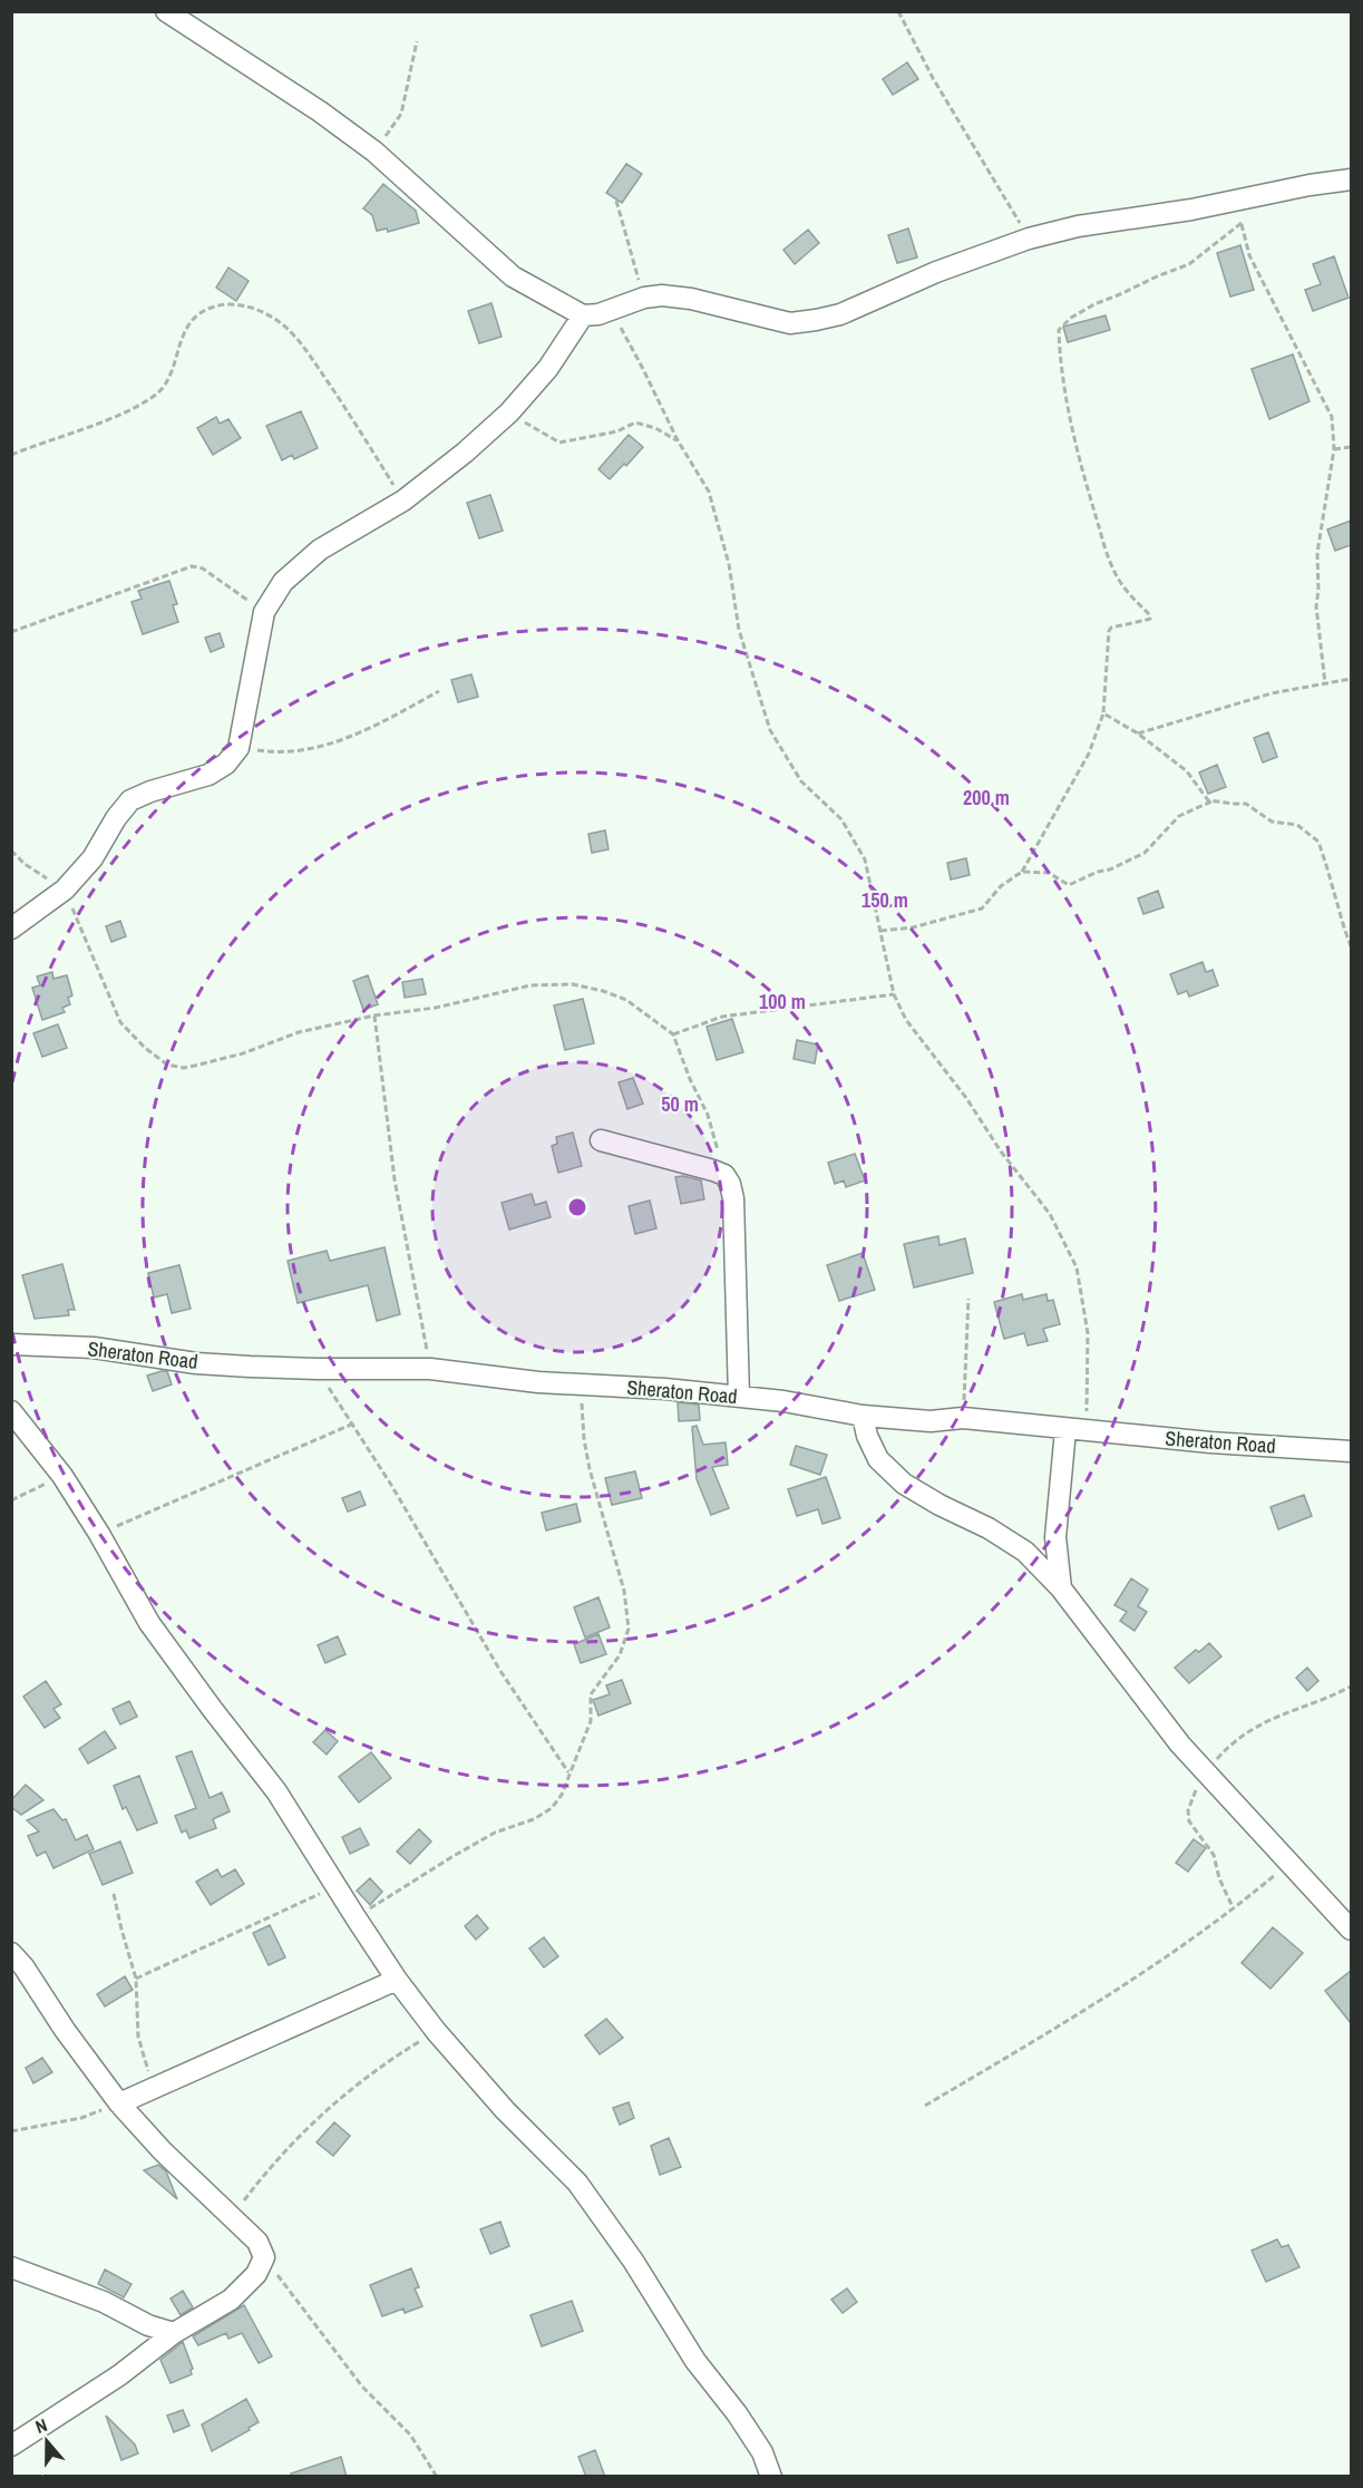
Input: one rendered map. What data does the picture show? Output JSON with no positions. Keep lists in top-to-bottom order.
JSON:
{
  "streets": {
    "street": ["Sheraton Road"]
  },
  "north": "top",
  "rings": [
    "200 m",
    "150 m",
    "100 m",
    "50 m"
  ]
}
